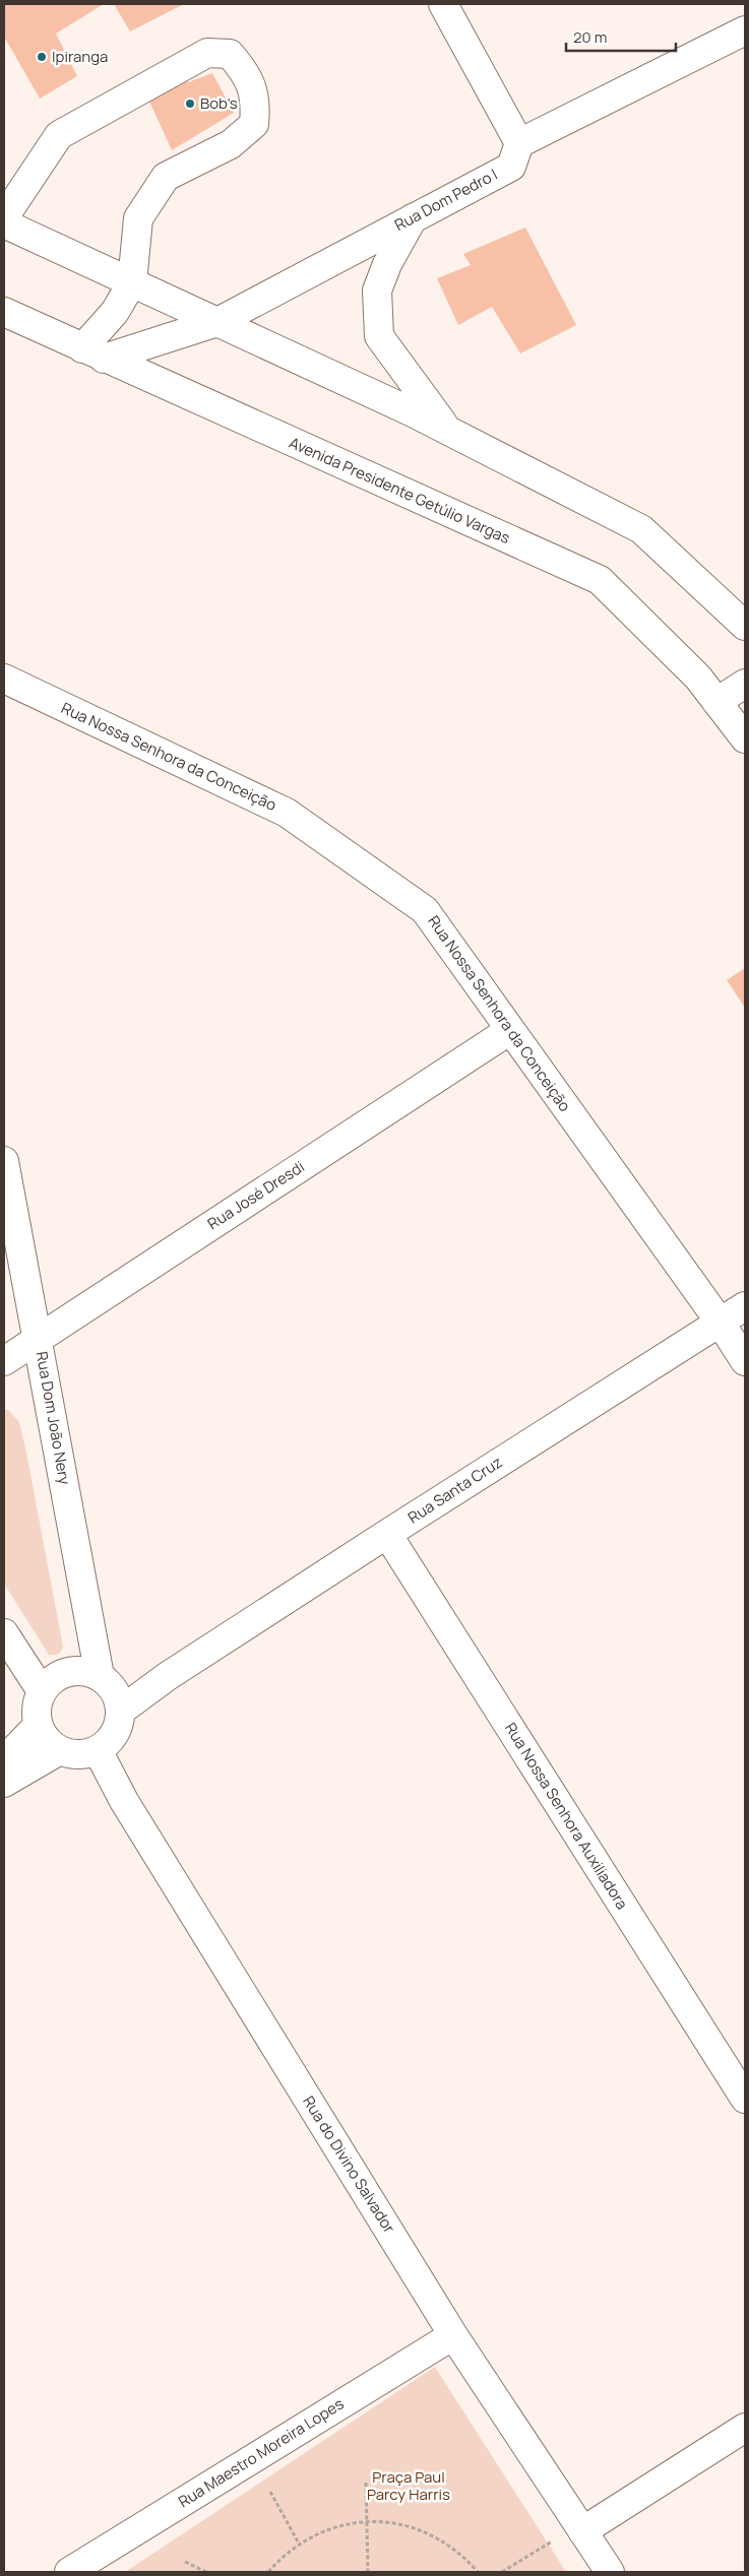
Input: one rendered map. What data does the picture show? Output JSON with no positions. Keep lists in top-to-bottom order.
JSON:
{
  "streets": {
    "street": [
      "Rua Dom Pedro I",
      "Avenida Presidente Getúlio Vargas",
      "Rua Nossa Senhora da Conceição",
      "Rua José Dresdi",
      "Rua Dom João Nery",
      "Rua Santa Cruz",
      "Rua Nossa Senhora Auxiliadora",
      "Rua do Divino Salvador",
      "Rua Maestro Moreira Lopes"
    ]
  },
  "crossings": [
    ["Rua Dom Pedro I", "Avenida Presidente Getúlio Vargas"],
    ["Rua Nossa Senhora da Conceição", "Rua José Dresdi"],
    ["Rua Nossa Senhora da Conceição", "Rua Santa Cruz"],
    ["Rua José Dresdi", "Rua Dom João Nery"],
    ["Rua Dom João Nery", "Rua Santa Cruz"],
    ["Rua Dom João Nery", "Rua do Divino Salvador"],
    ["Rua Santa Cruz", "Rua Nossa Senhora Auxiliadora"],
    ["Rua Santa Cruz", "Rua do Divino Salvador"],
    ["Rua do Divino Salvador", "Rua Maestro Moreira Lopes"]
  ],
  "parks": ["Praça Paul Parcy Harris"],
  "places": ["Ipiranga", "Bob's"],
  "scale_bar": "20 m"
}
